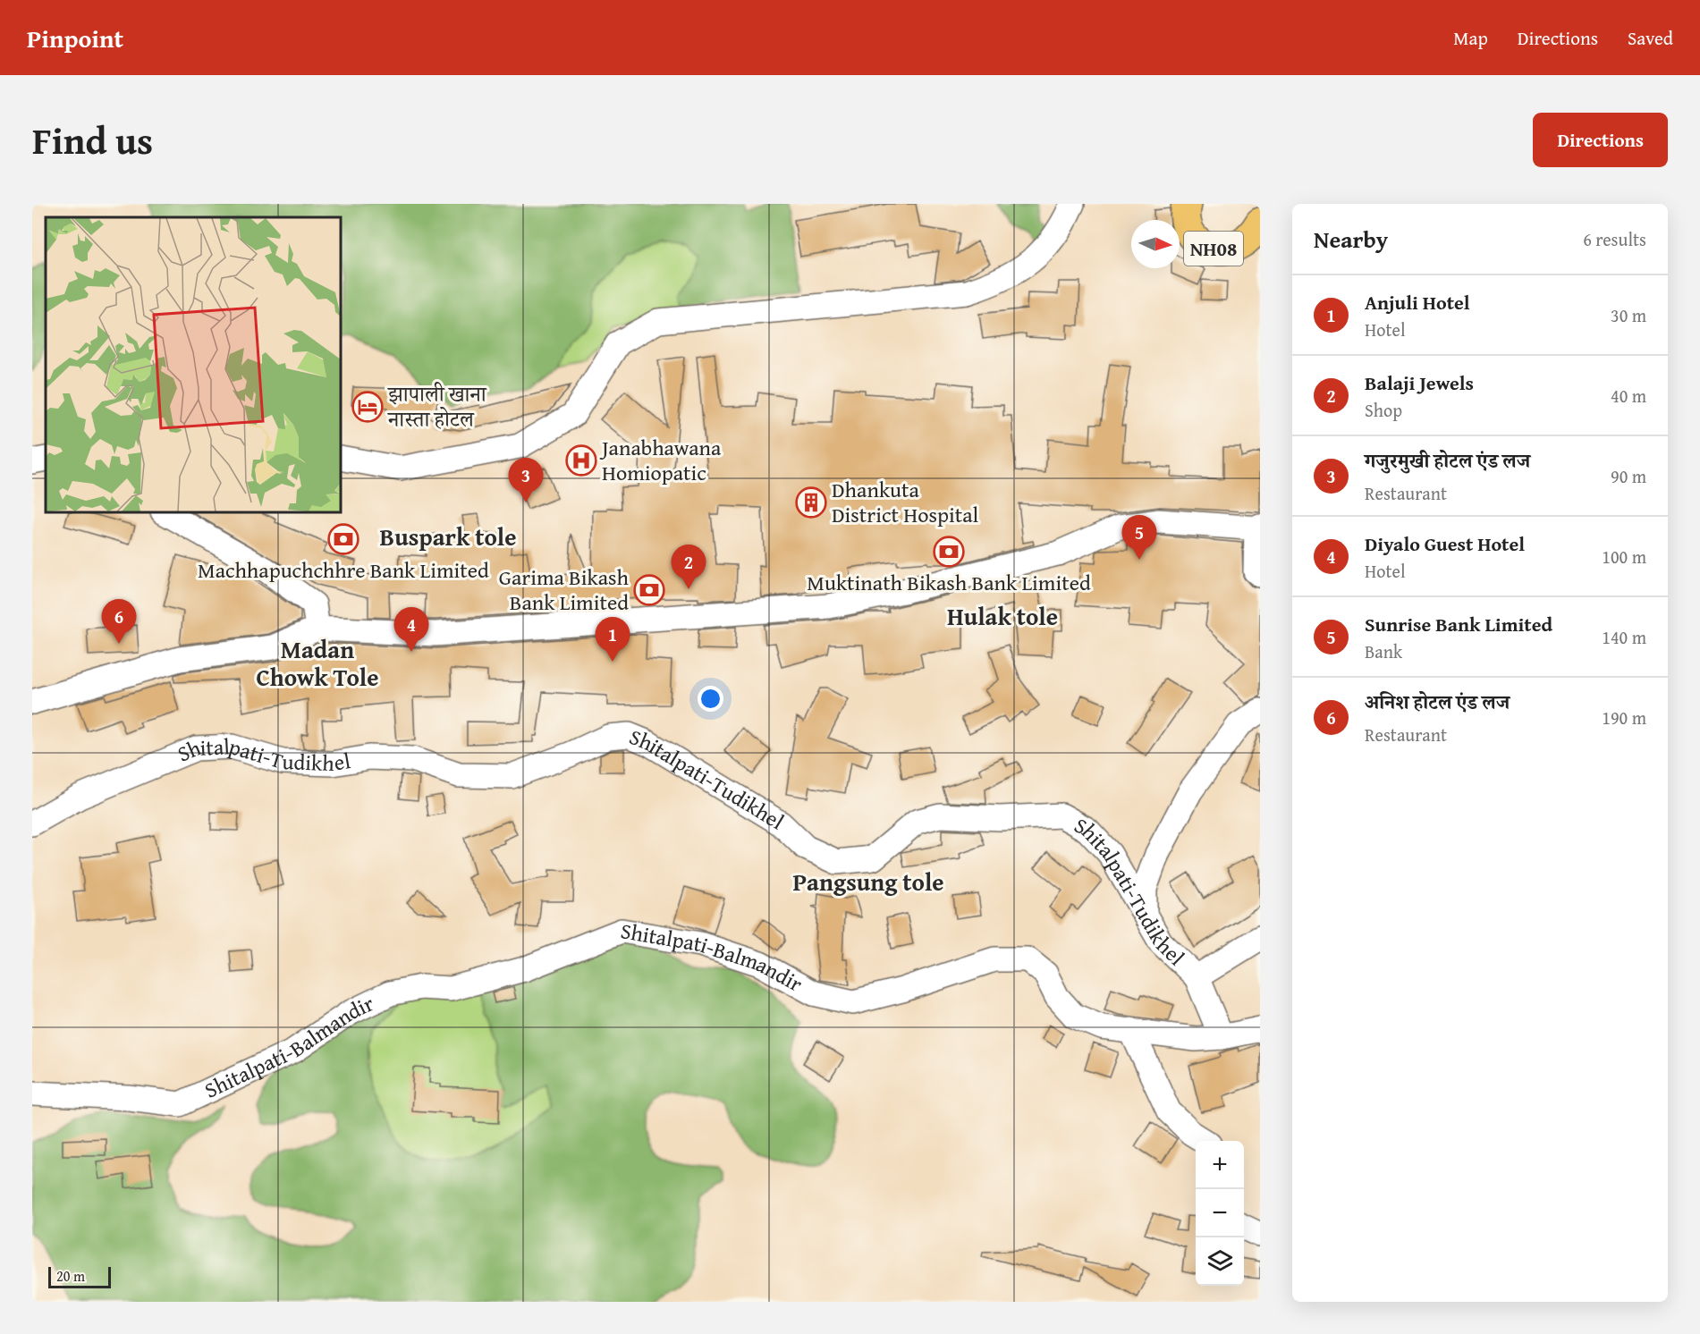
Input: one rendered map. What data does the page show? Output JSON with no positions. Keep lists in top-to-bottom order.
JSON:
{
  "streets": {
    "main road": ["NH08"],
    "street": ["Shitalpati-Tudikhel", "Shitalpati-Balmandir"]
  },
  "districts": [
    "Buspark tole",
    "Hulak tole",
    "Madan Chowk Tole",
    "Pangsung tole"
  ],
  "places": {
    "hotel": ["झापाली खाना नास्ता होटल"],
    "hospital": ["Janabhawana Homiopatic"],
    "building": ["Dhankuta District Hospital"],
    "bank": ["Machhapuchchhre Bank Limited", "Muktinath Bikash Bank Limited", "Garima Bikash Bank Limited"]
  },
  "scale_bar": "20 m",
  "north": "right",
  "page": {
    "header": "Pinpoint",
    "nav": ["Map", "Directions", "Saved"],
    "title": "Find us",
    "buttons": "Directions",
    "heading": ["Nearby", "6 results"],
    "list": [
      {
        "mark": "1",
        "name": "Anjuli Hotel",
        "note": "Hotel",
        "value": "30 m"
      },
      {
        "mark": "2",
        "name": "Balaji Jewels",
        "note": "Shop",
        "value": "40 m"
      },
      {
        "mark": "3",
        "name": "गजुरमुखी होटल एंड लज",
        "note": "Restaurant",
        "value": "90 m"
      },
      {
        "mark": "4",
        "name": "Diyalo Guest Hotel",
        "note": "Hotel",
        "value": "100 m"
      },
      {
        "mark": "5",
        "name": "Sunrise Bank Limited",
        "note": "Bank",
        "value": "140 m"
      },
      {
        "mark": "6",
        "name": "अनिश होटल एंड लज",
        "note": "Restaurant",
        "value": "190 m"
      }
    ],
    "pins": [
      "3",
      "5",
      "2",
      "6",
      "4",
      "1"
    ],
    "map_buttons": ["+", "−"],
    "scale": "20 m"
  }
}
